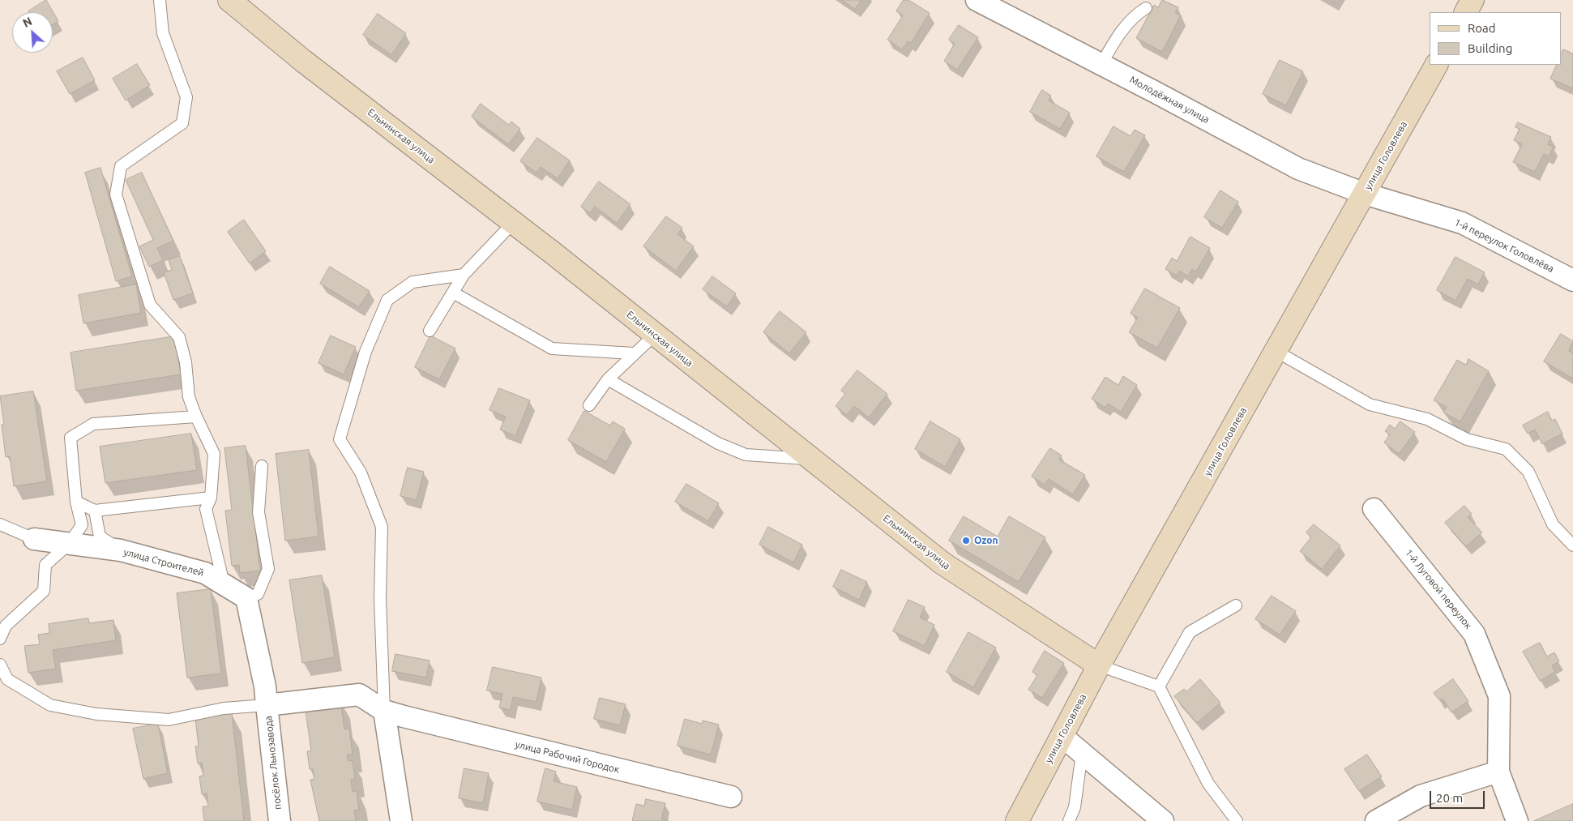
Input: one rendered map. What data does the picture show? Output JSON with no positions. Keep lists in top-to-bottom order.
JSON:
{
  "streets": {
    "main road": ["Ельнинская улица", "улица Головлева"],
    "street": [
      "Молодёжная улица",
      "1-й переулок Головлёва",
      "улица Строителей",
      "1-й Луговой переулок",
      "улица Рабочий Городок",
      "посёлок Льнозавода"
    ]
  },
  "crossings": [
    ["Молодёжная улица", "улица Головлева"],
    ["Молодёжная улица", "1-й переулок Головлёва"],
    ["Ельнинская улица", "улица Головлева"],
    ["улица Головлева", "1-й переулок Головлёва"],
    ["улица Рабочий Городок", "посёлок Льнозавода"]
  ],
  "places": ["Ozon"],
  "legend": ["Road", "Building"],
  "scale_bar": "20 m",
  "north": "top left"
}
